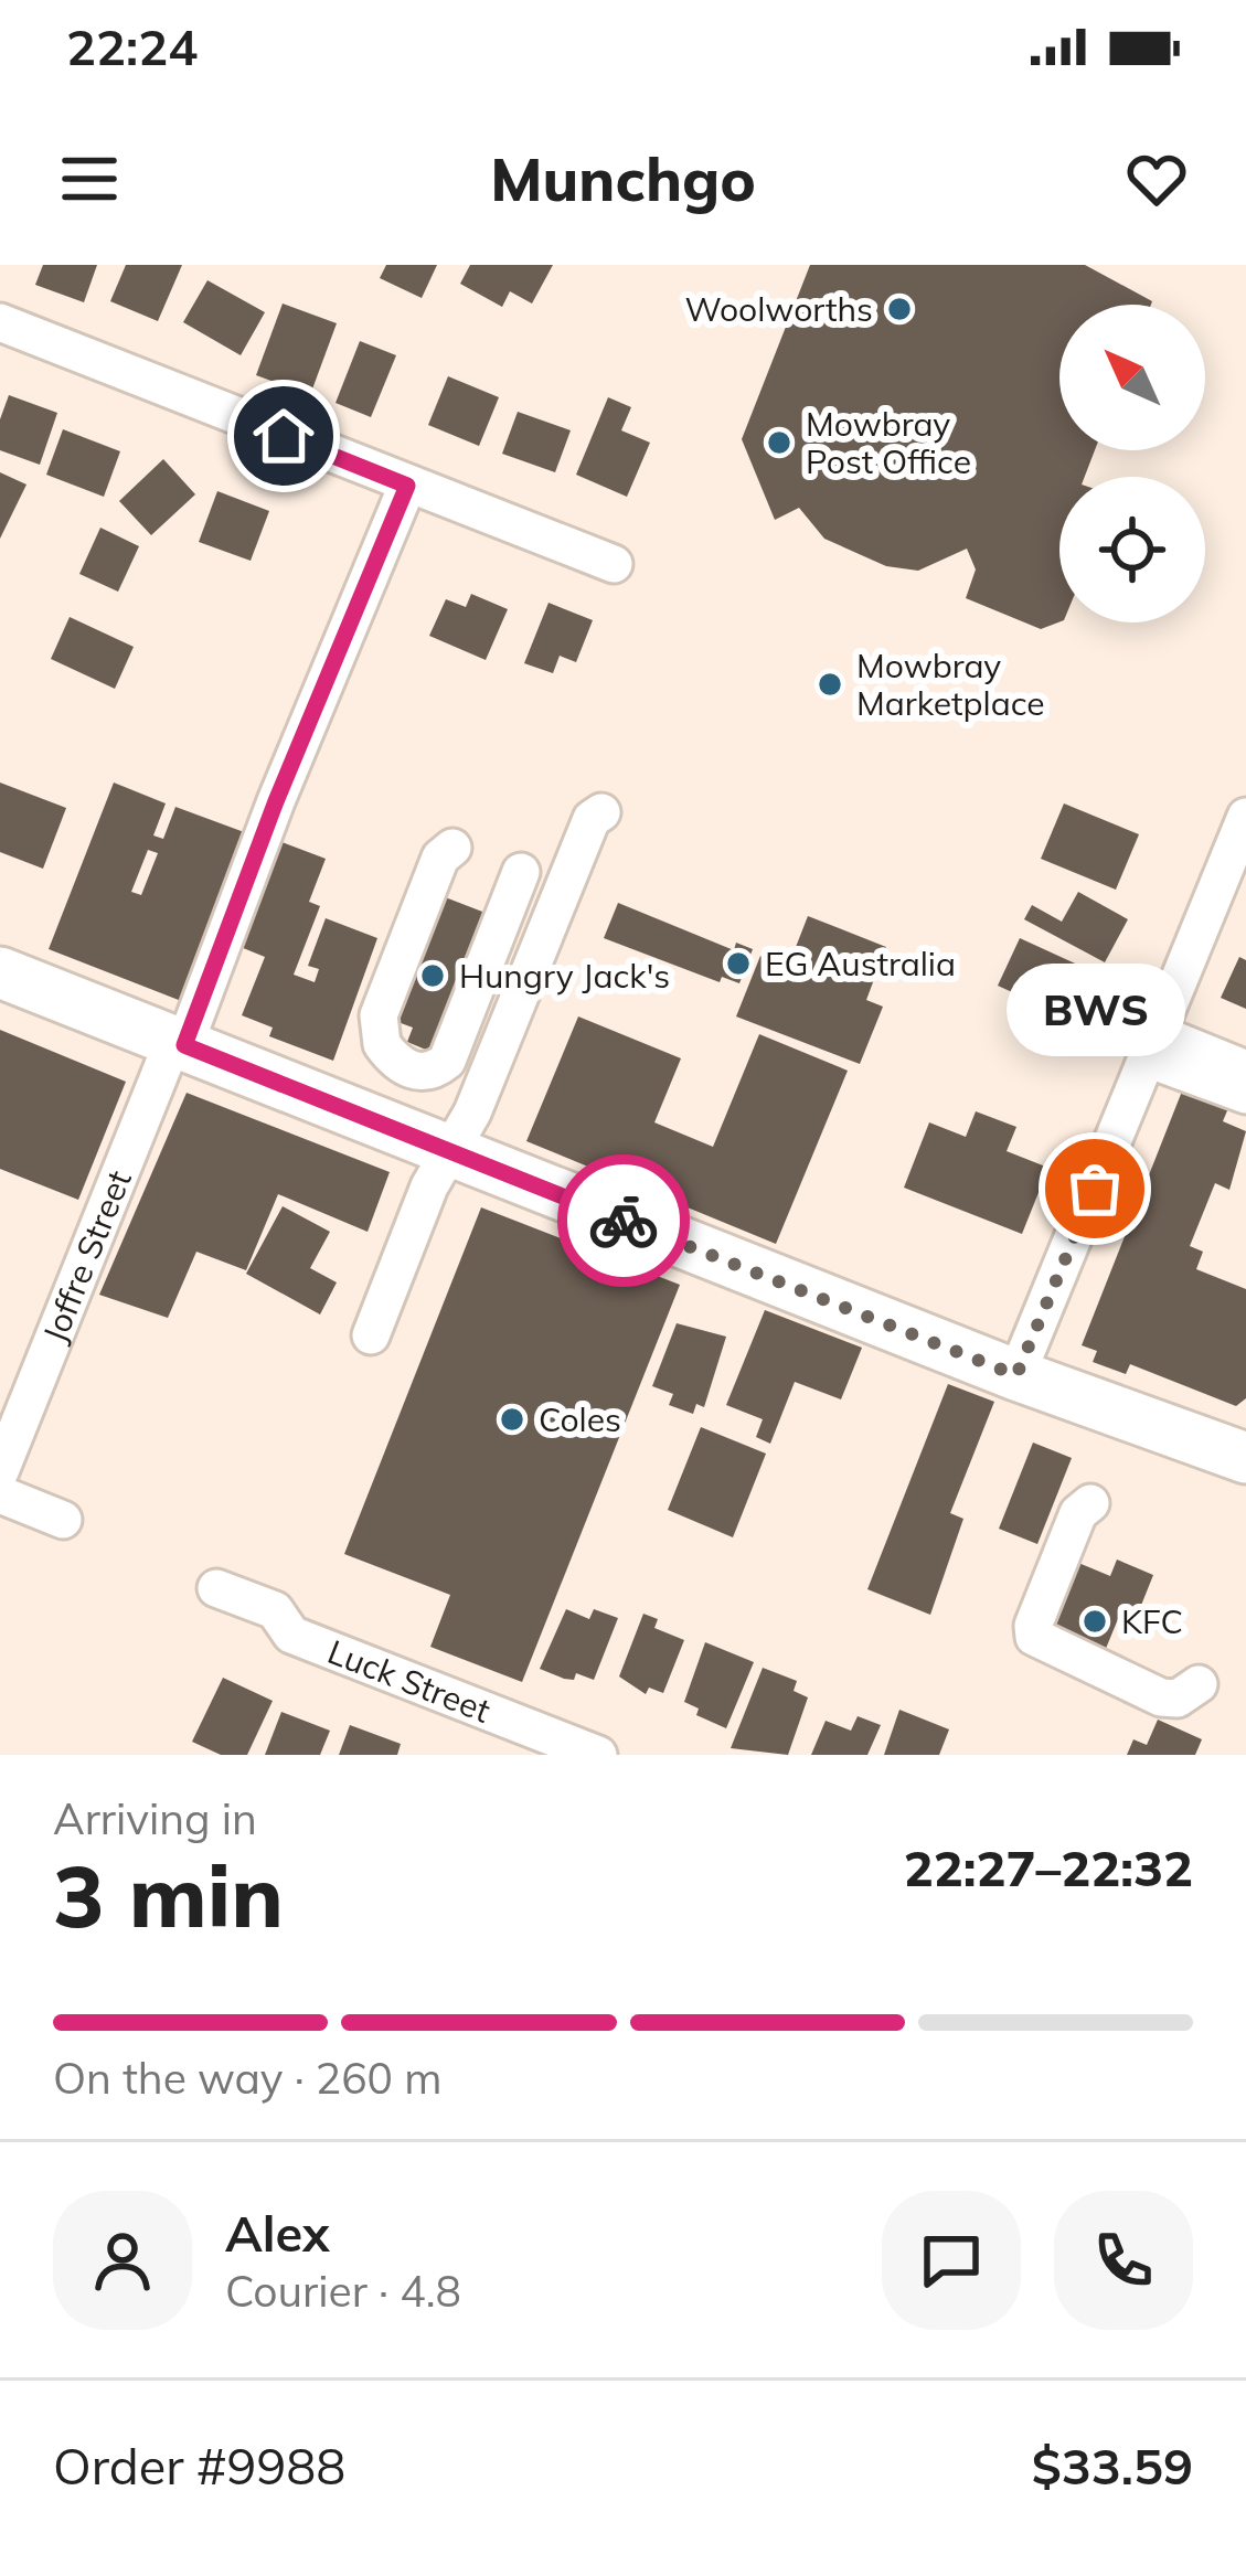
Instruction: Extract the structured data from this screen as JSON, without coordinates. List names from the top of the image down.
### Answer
{
  "streets": {
    "street": ["Joffre Street", "Luck Street"]
  },
  "places": [
    "Woolworths",
    "Mowbray Post Office",
    "Mowbray Marketplace",
    "EG Australia",
    "Hungry Jack's",
    "BWS",
    "Coles",
    "KFC"
  ],
  "north": "top left",
  "page": {
    "status": "22:24",
    "header": "Munchgo",
    "bubble": "BWS",
    "heading": ["3 min", "Arriving in", "22:27–22:32"],
    "panel": [
      "Alex",
      "Courier · 4.8",
      "Order #9988",
      "$33.59"
    ],
    "bar": "On the way · 260 m"
  }
}
